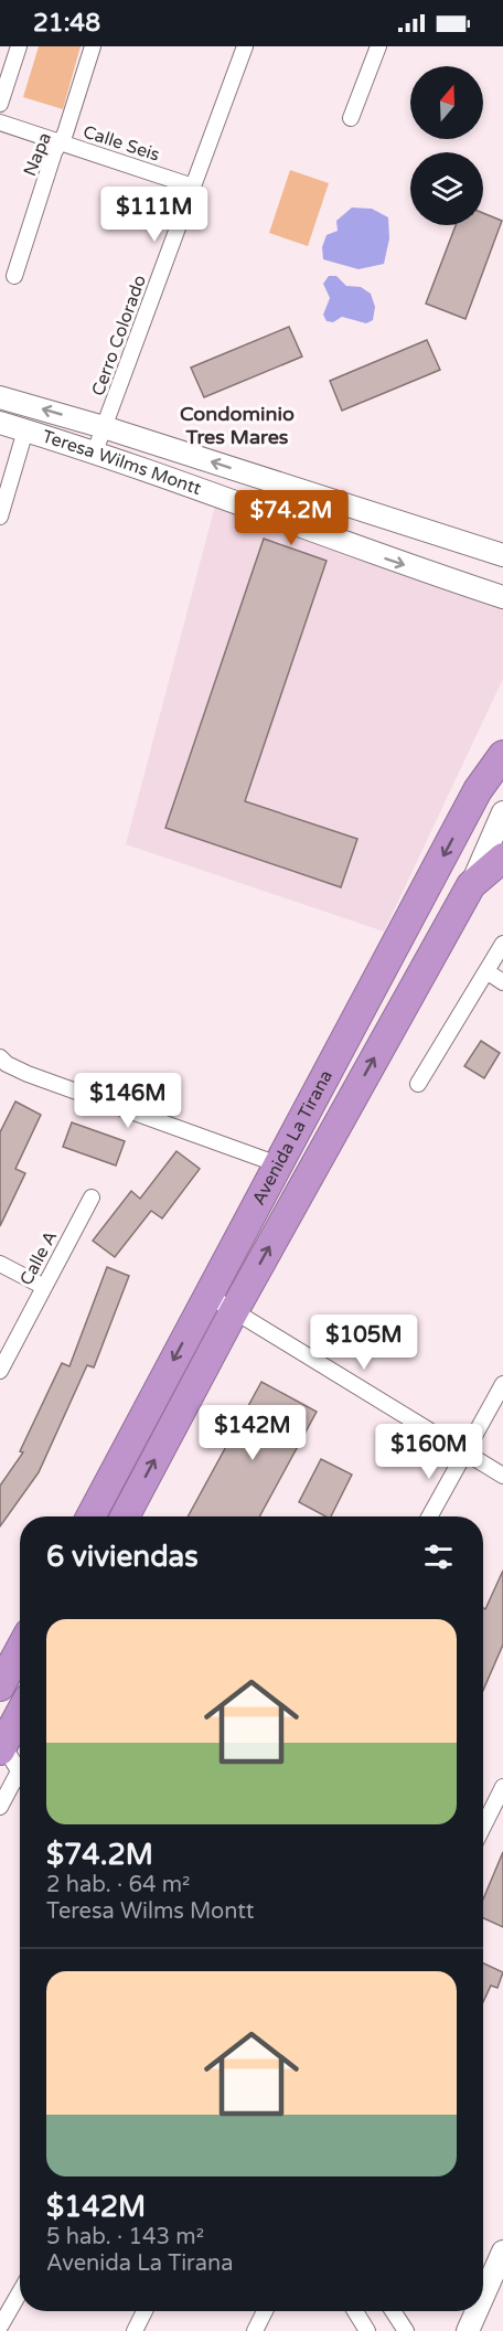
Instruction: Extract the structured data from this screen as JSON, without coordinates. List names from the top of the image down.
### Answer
{
  "streets": {
    "highway": ["Avenida La Tirana"],
    "street": [
      "Calle Seis",
      "Napa",
      "Cerro Colorado",
      "Teresa Wilms Montt",
      "Calle A"
    ]
  },
  "crossings": [
    ["Calle Seis", "Napa"],
    ["Calle Seis", "Cerro Colorado"],
    ["Cerro Colorado", "Teresa Wilms Montt"]
  ],
  "districts": ["Condominio Tres Mares"],
  "north": "top",
  "page": {
    "status": "21:48",
    "price": [
      "$111M",
      "$74.2M",
      "$146M",
      "$105M",
      "$142M",
      "$160M"
    ],
    "heading": "6 viviendas",
    "list": [
      {
        "name": "$74.2M",
        "note": "2 hab. · 64 m² · Teresa Wilms Montt"
      },
      {
        "name": "$142M",
        "note": "5 hab. · 143 m² · Avenida La Tirana"
      }
    ]
  }
}
